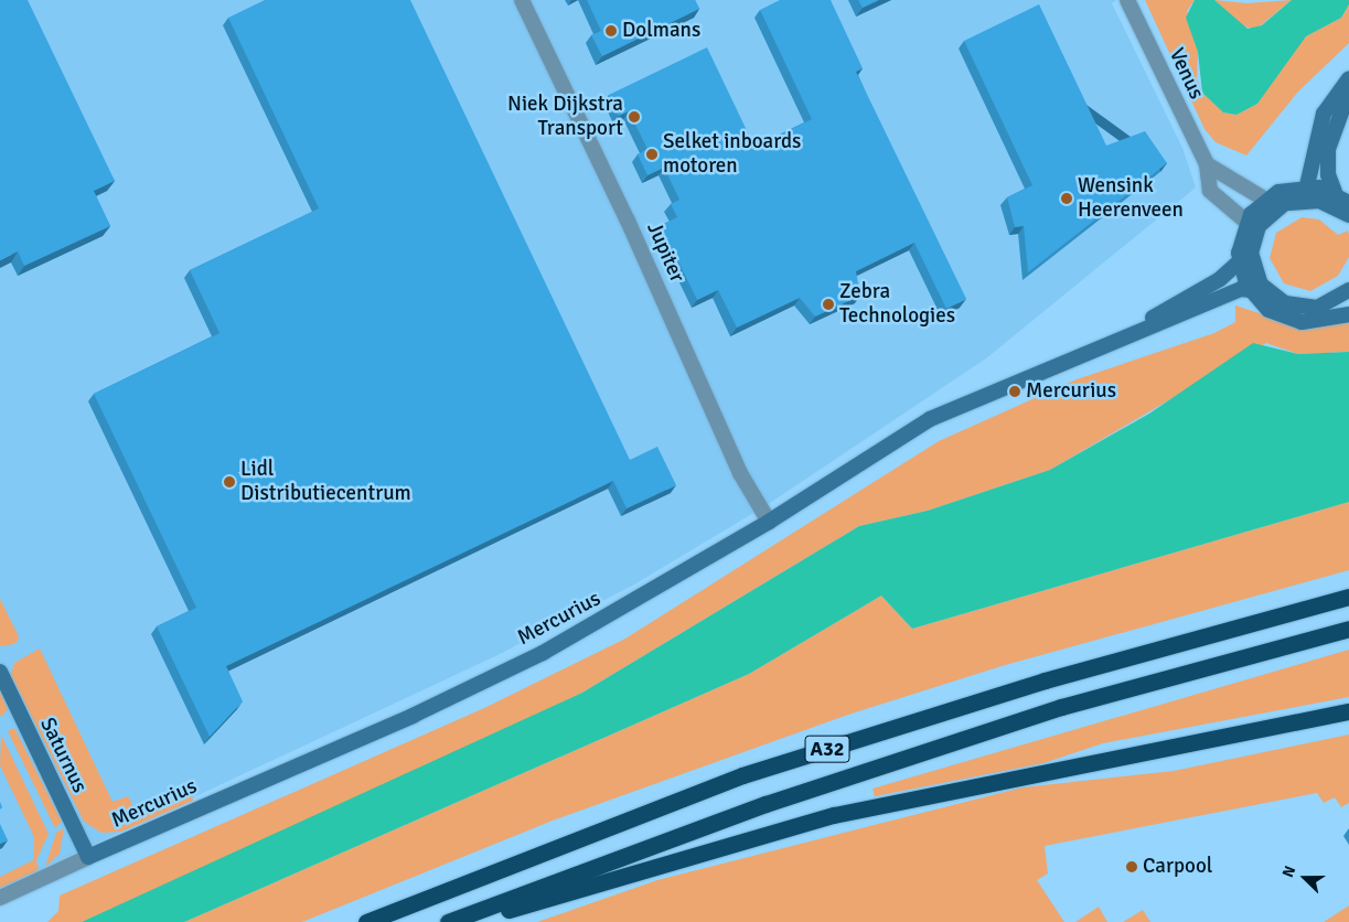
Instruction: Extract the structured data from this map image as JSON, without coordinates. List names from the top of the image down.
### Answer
{
  "streets": {
    "highway": ["A32"],
    "main road": ["Mercurius", "Saturnus"],
    "street": ["Venus", "Jupiter"]
  },
  "crossings": [
    ["Jupiter", "Mercurius"],
    ["Mercurius", "Saturnus"]
  ],
  "places": [
    "Dolmans",
    "Niek Dijkstra Transport",
    "Selket inboards motoren",
    "Wensink Heerenveen",
    "Zebra Technologies",
    "Mercurius",
    "Lidl Distributiecentrum",
    "Carpool"
  ],
  "north": "left"
}
